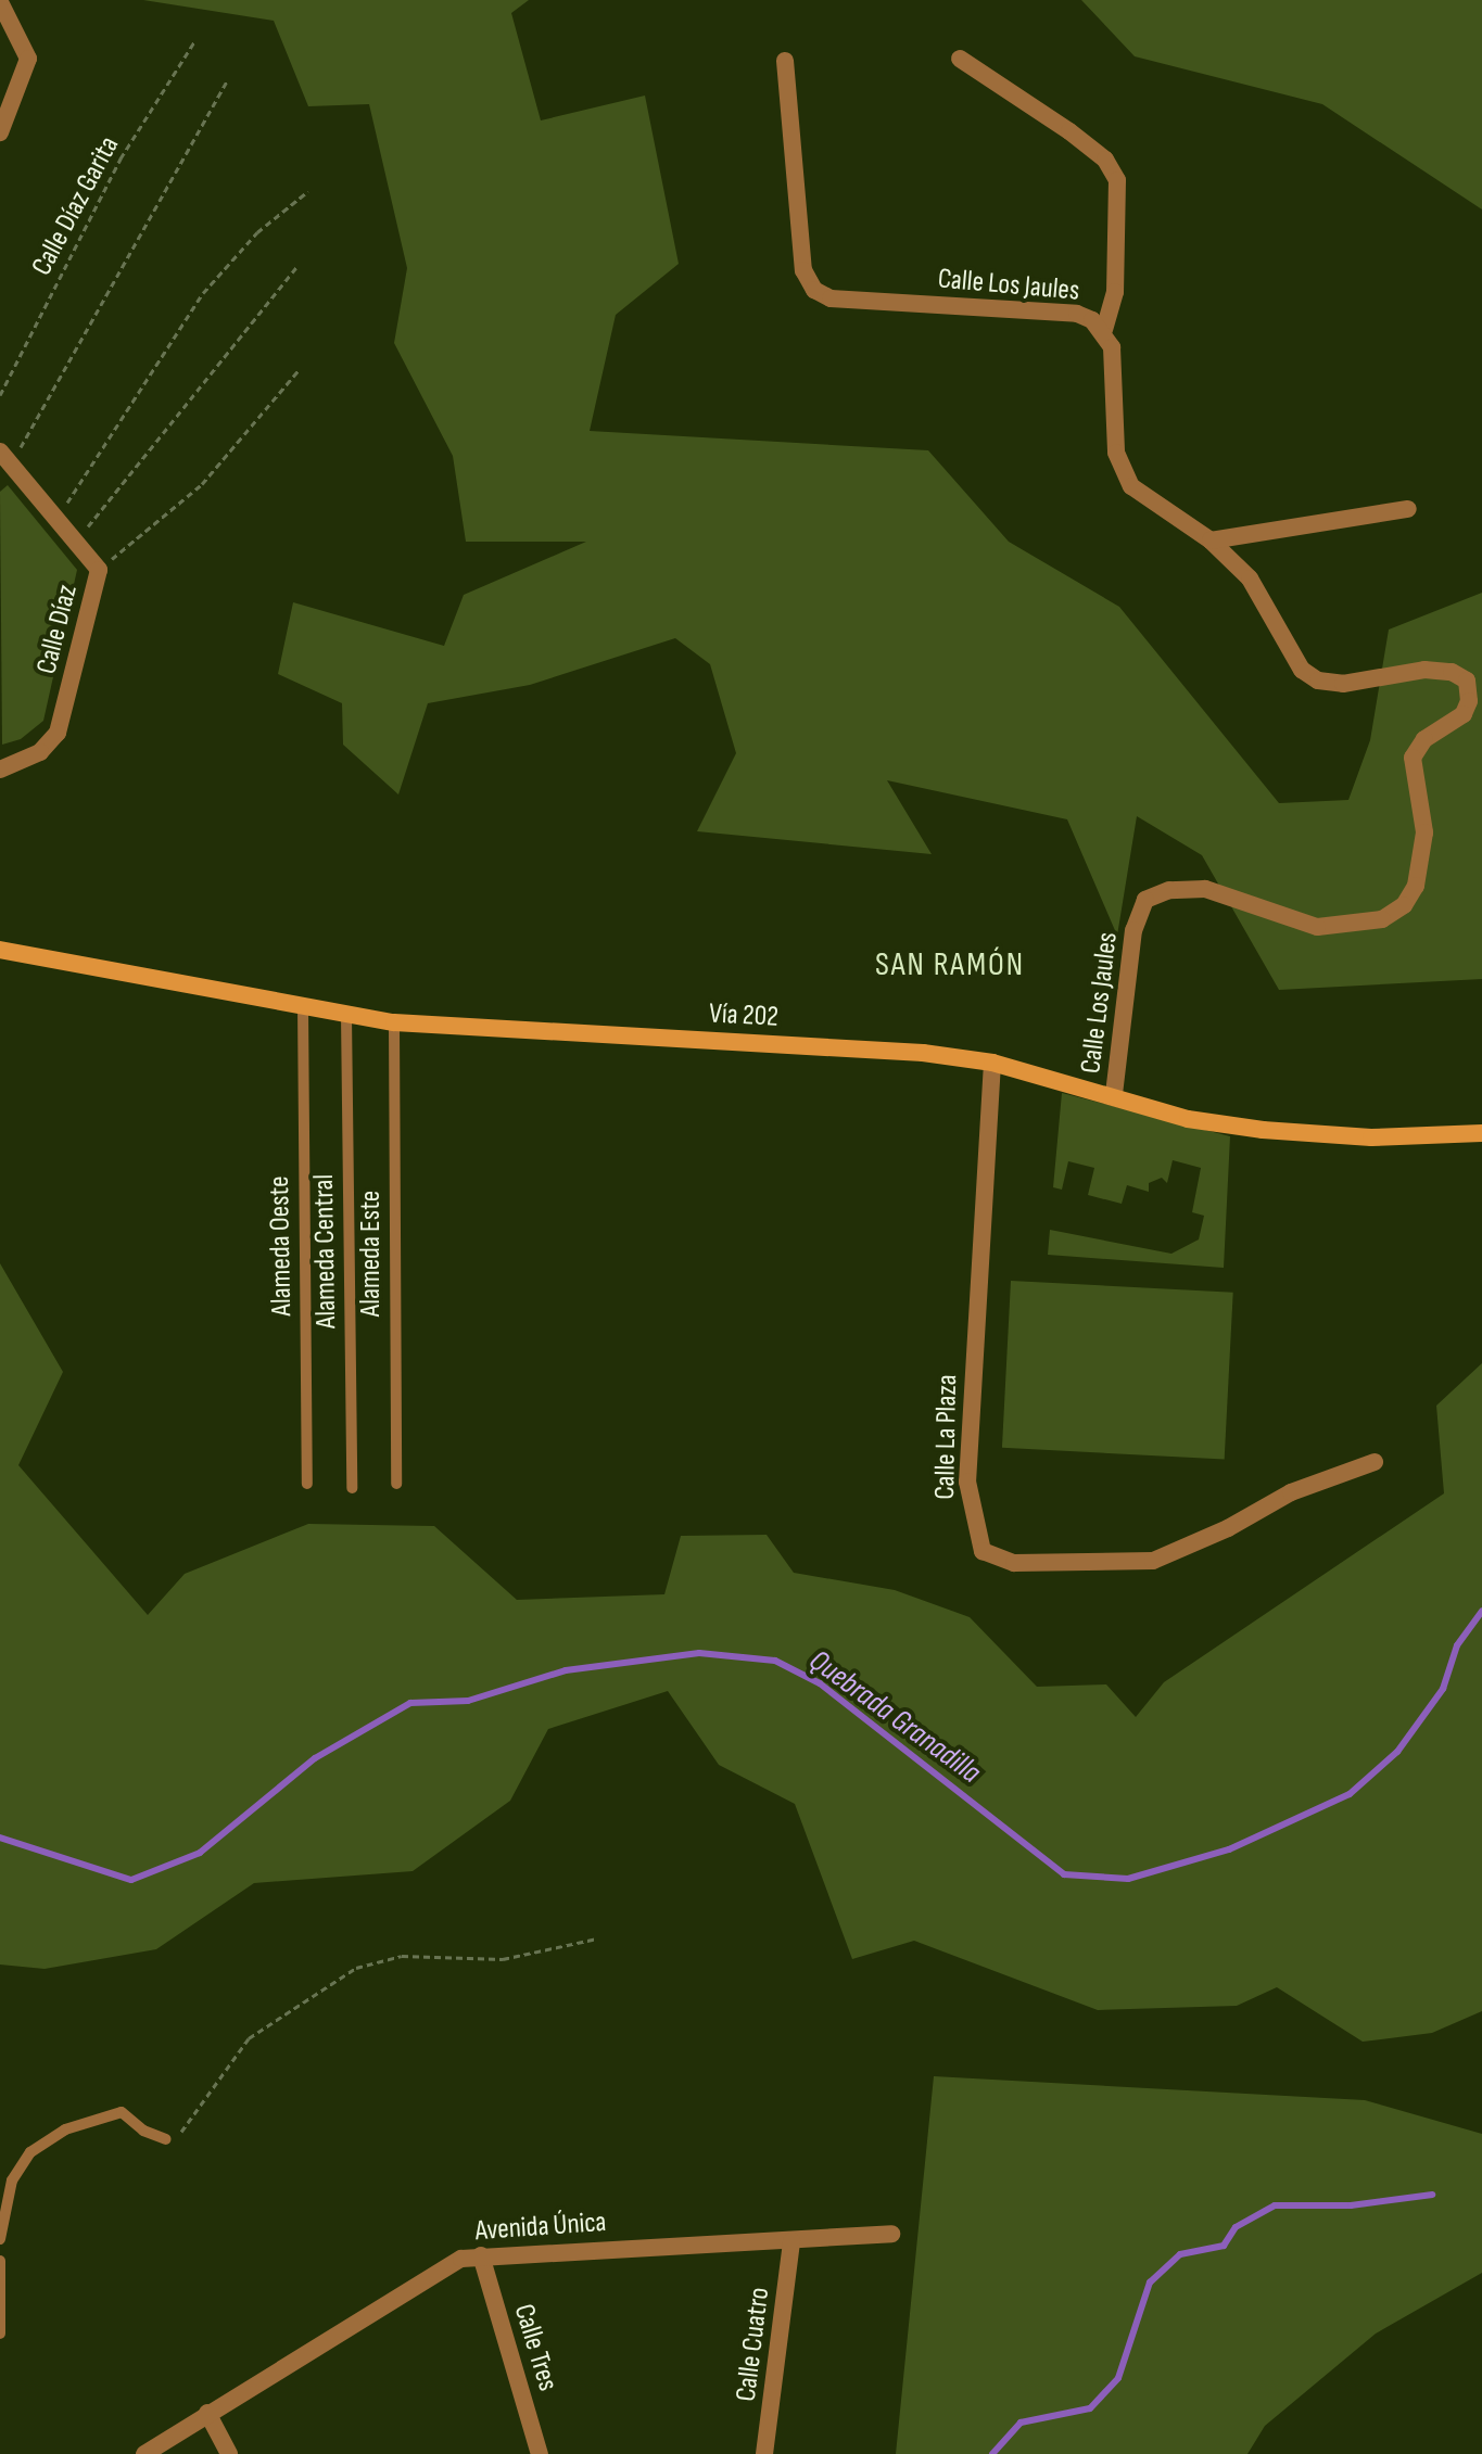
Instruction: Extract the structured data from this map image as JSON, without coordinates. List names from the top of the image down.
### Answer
{
  "streets": {
    "main road": ["Vía 202"],
    "street": [
      "Calle Los Jaules",
      "Calle Díaz",
      "Calle La Plaza",
      "Avenida Única",
      "Calle Cuatro",
      "Calle Tres"
    ],
    "lane": ["Alameda Oeste", "Alameda Central", "Alameda Este"],
    "path": ["Calle Díaz Garita"]
  },
  "crossings": [
    ["Calle Los Jaules", "Vía 202"],
    ["Vía 202", "Alameda Oeste"],
    ["Vía 202", "Alameda Central"],
    ["Vía 202", "Alameda Este"],
    ["Vía 202", "Calle La Plaza"],
    ["Avenida Única", "Calle Cuatro"],
    ["Avenida Única", "Calle Tres"]
  ],
  "districts": ["SAN RAMÓN"],
  "water": ["Quebrada Granadilla"]
}
